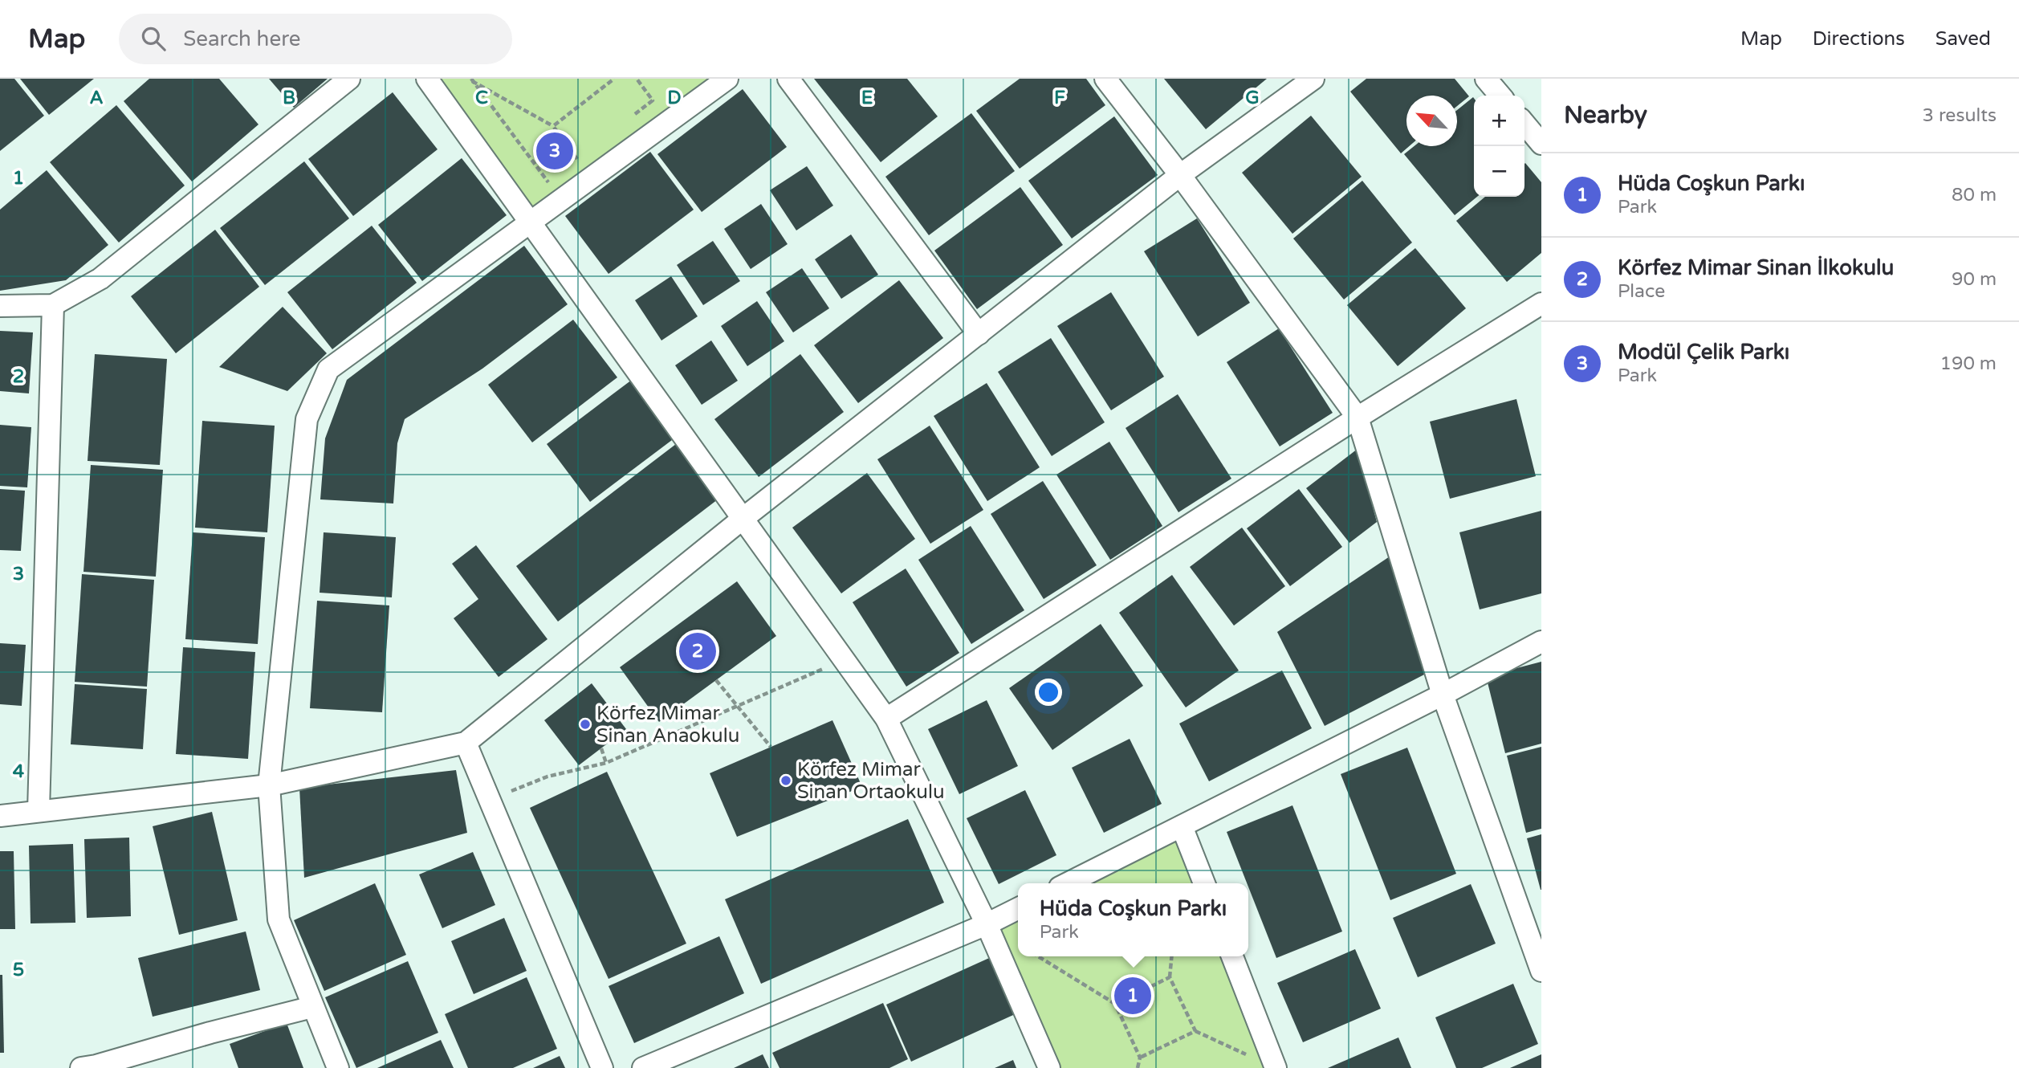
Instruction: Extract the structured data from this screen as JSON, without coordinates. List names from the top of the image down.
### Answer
{
  "places": ["Körfez Mimar Sinan Anaokulu", "Körfez Mimar Sinan Ortaokulu"],
  "north": "top left",
  "page": {
    "header": "Map",
    "search": "Search here",
    "nav": ["Map", "Directions", "Saved"],
    "heading": ["Nearby", "3 results"],
    "map_buttons": ["+", "−"],
    "pins": ["3", "2", "1"],
    "list": [
      {
        "mark": "1",
        "name": "Hüda Coşkun Parkı",
        "note": "Park",
        "value": "80 m"
      },
      {
        "mark": "2",
        "name": "Körfez Mimar Sinan İlkokulu",
        "note": "Place",
        "value": "90 m"
      },
      {
        "mark": "3",
        "name": "Modül Çelik Parkı",
        "note": "Park",
        "value": "190 m"
      }
    ],
    "popup": ["Hüda Coşkun Parkı", "Park"]
  },
  "grid": {
    "columns": [
      "A",
      "B",
      "C",
      "D",
      "E",
      "F",
      "G"
    ],
    "rows": [
      "1",
      "2",
      "3",
      "4",
      "5"
    ]
  }
}
